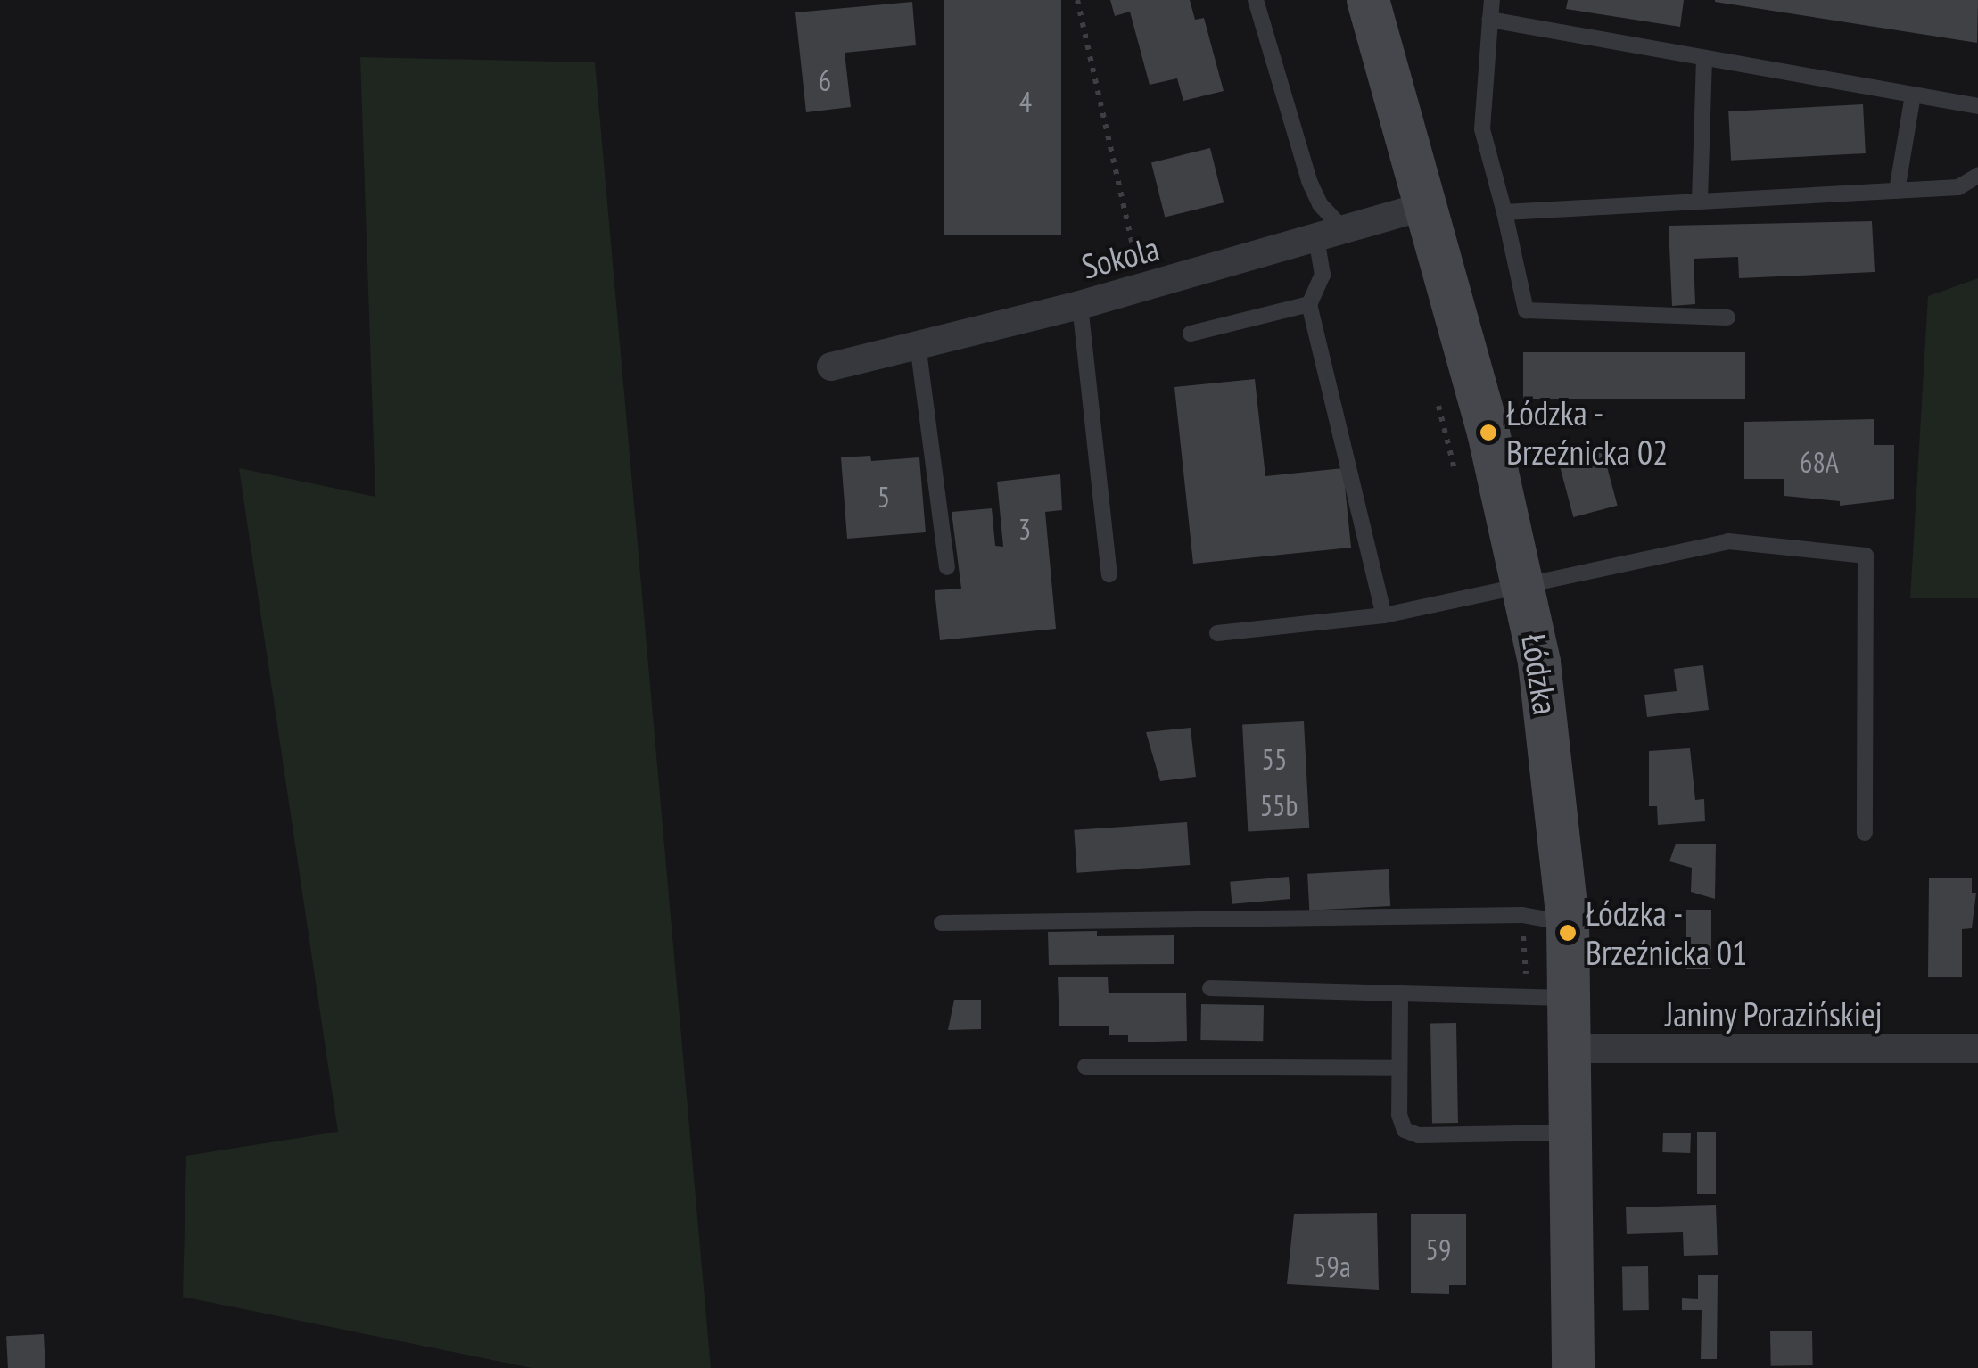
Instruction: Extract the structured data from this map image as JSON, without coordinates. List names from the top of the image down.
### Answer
{
  "streets": {
    "main road": ["Łódzka"],
    "street": ["Sokola", "Janiny Porazińskiej"]
  },
  "crossings": [
    ["Sokola", "Łódzka"],
    ["Łódzka", "Janiny Porazińskiej"]
  ],
  "places": ["Łódzka - Brzeźnicka 02", "Łódzka - Brzeźnicka 01"],
  "house_numbers": [
    "6",
    "4",
    "68A",
    "5",
    "3",
    "55",
    "55b",
    "59",
    "59a"
  ]
}
